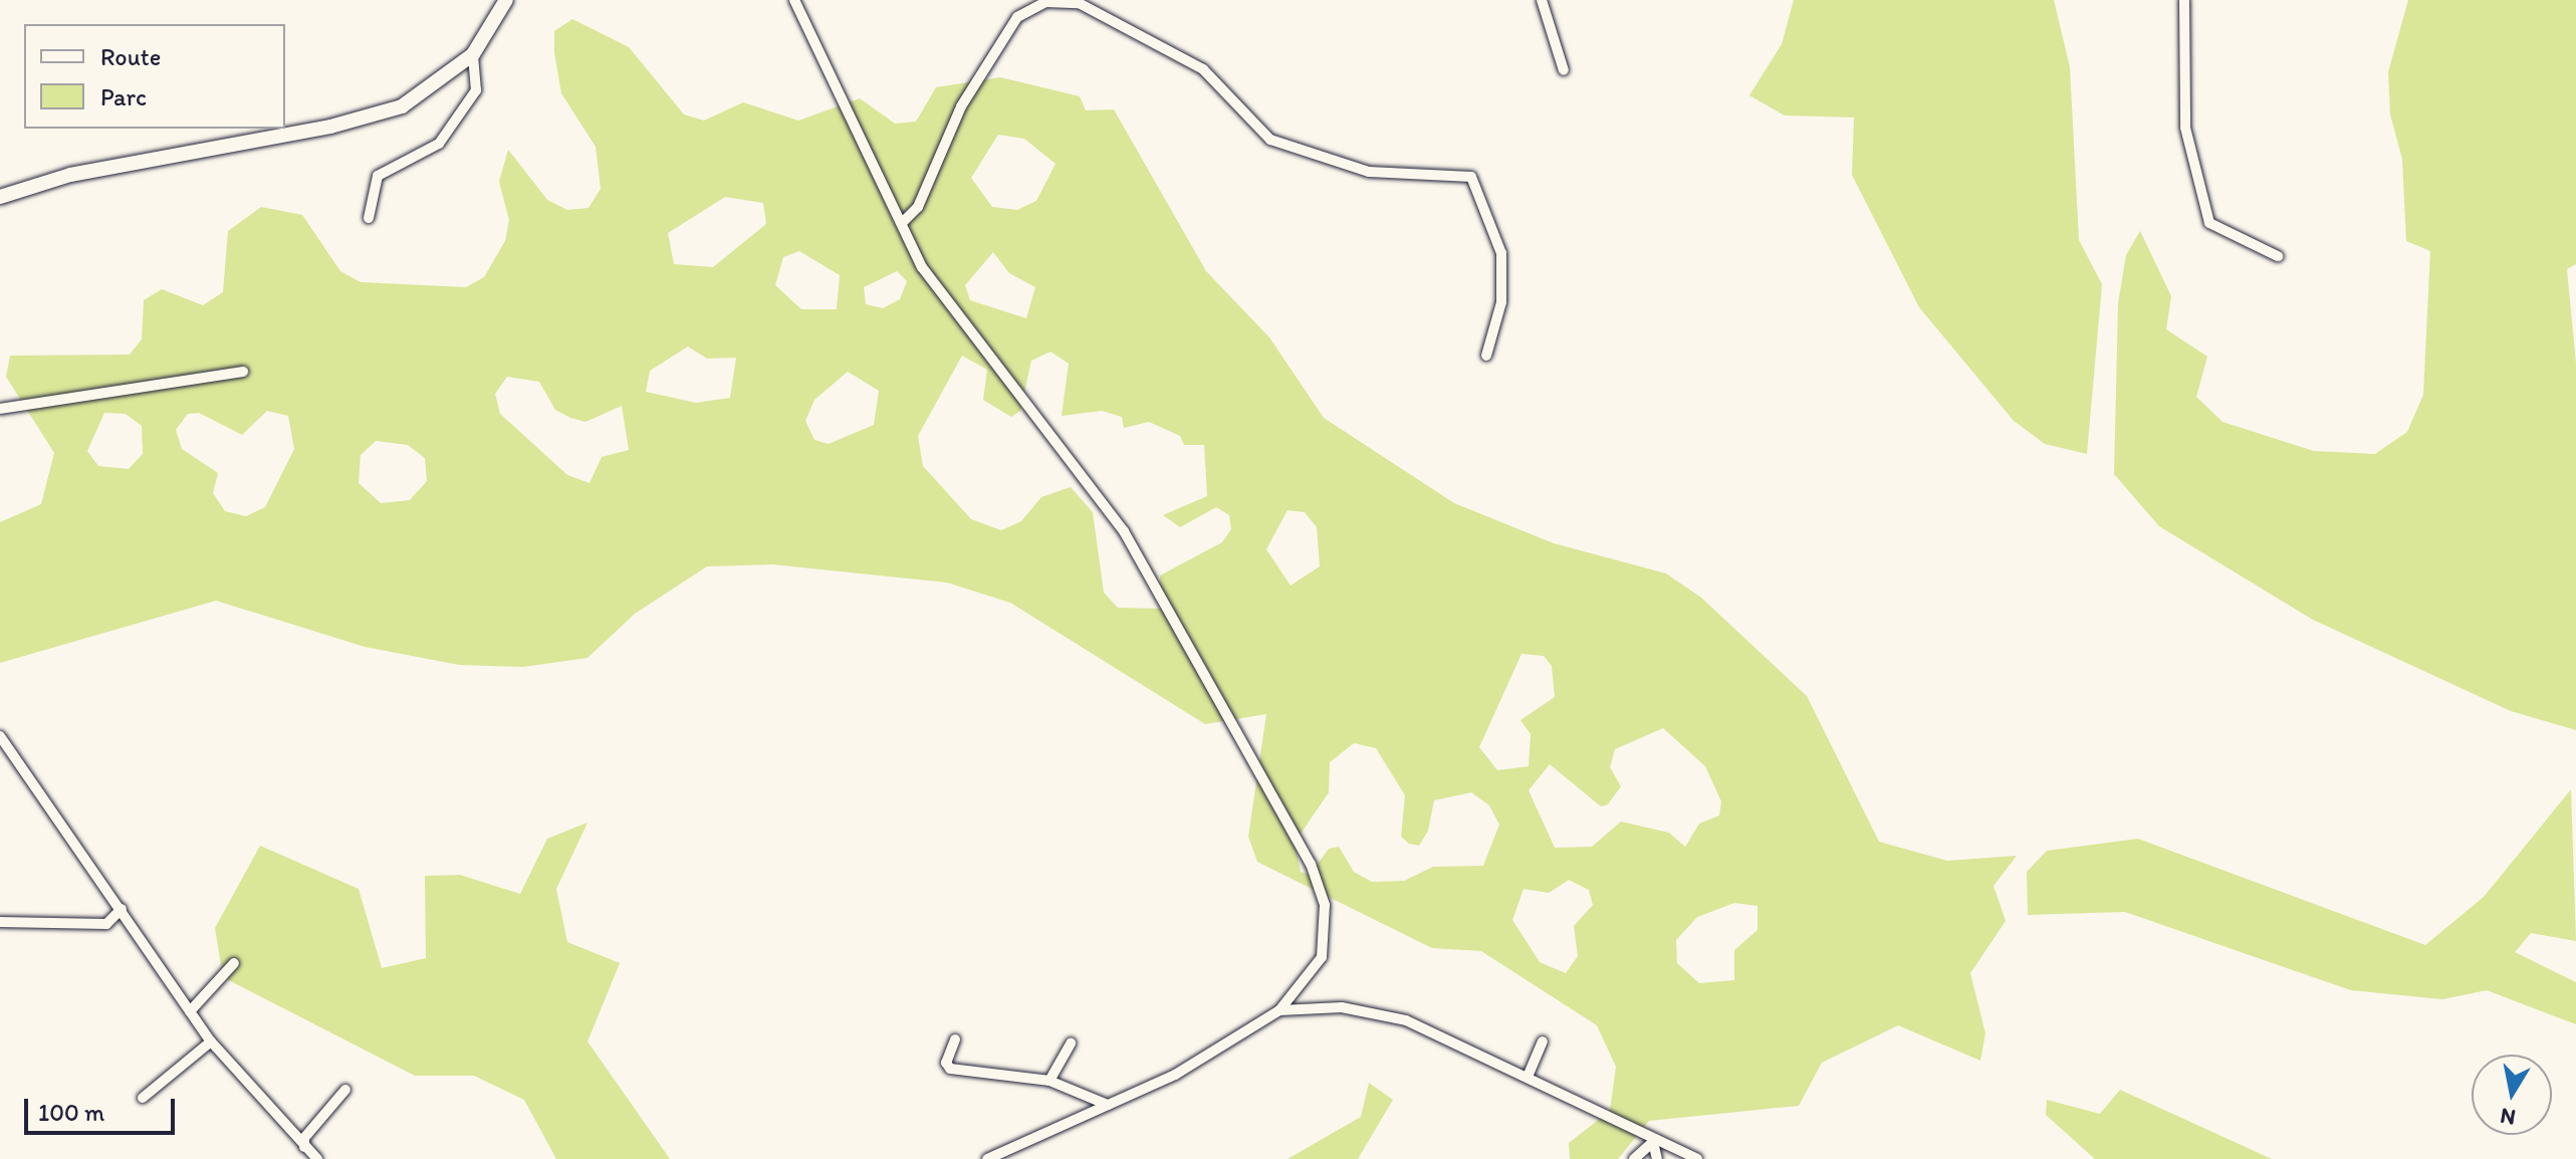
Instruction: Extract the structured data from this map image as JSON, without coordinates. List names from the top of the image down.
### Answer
{
  "legend": ["Route", "Parc"],
  "scale_bar": "100 m",
  "north": "bottom"
}
